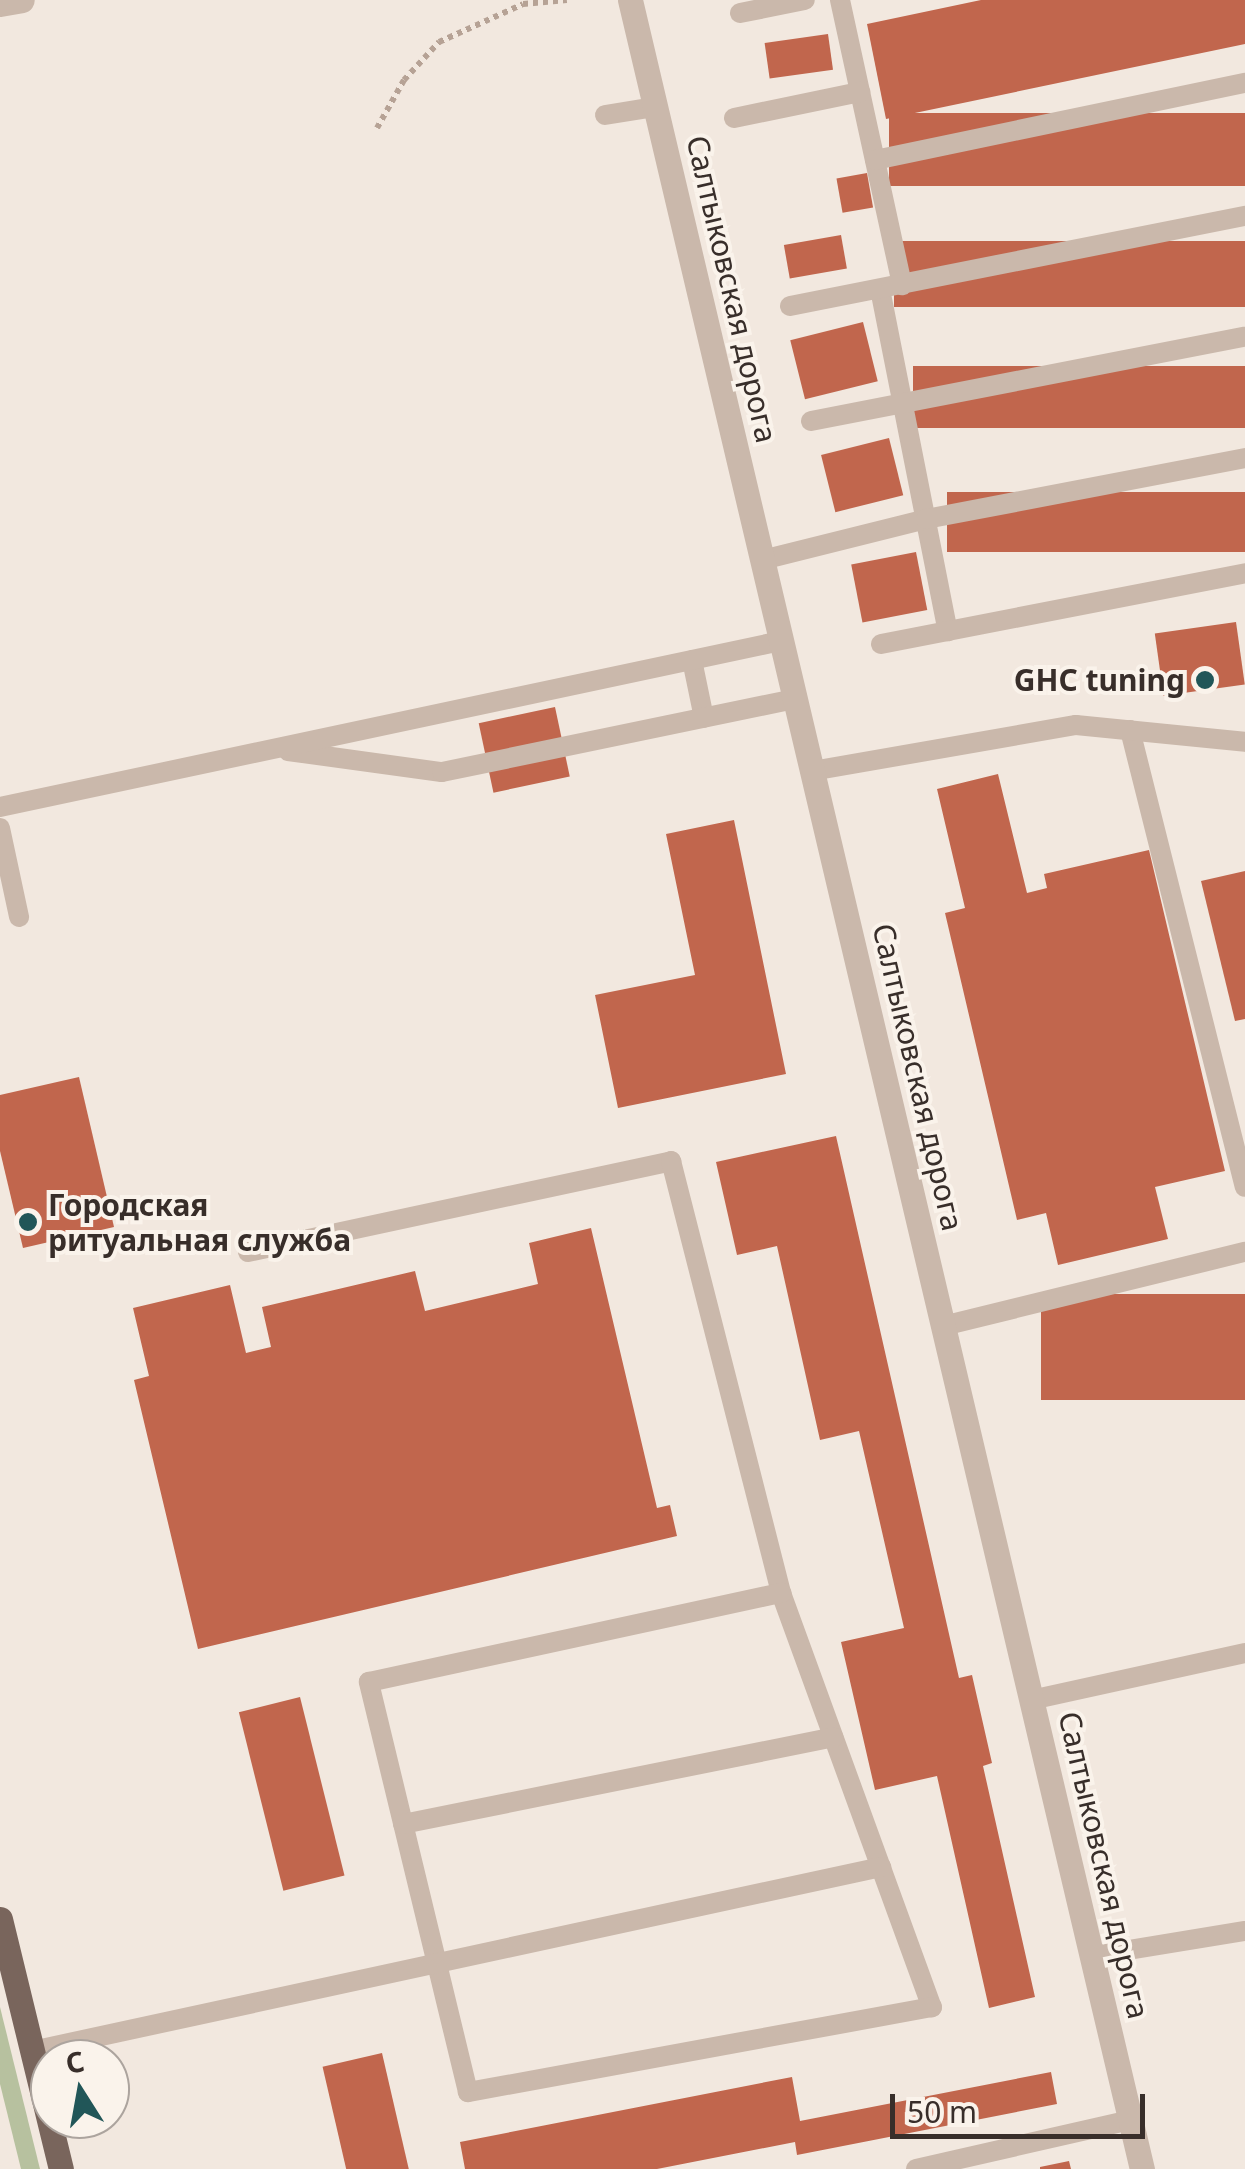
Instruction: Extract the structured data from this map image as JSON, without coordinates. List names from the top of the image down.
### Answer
{
  "streets": {
    "street": ["Салтыковская дорога"]
  },
  "places": ["GHC tuning", "Городская ритуальная служба"],
  "scale_bar": "50 m",
  "north": "top"
}
